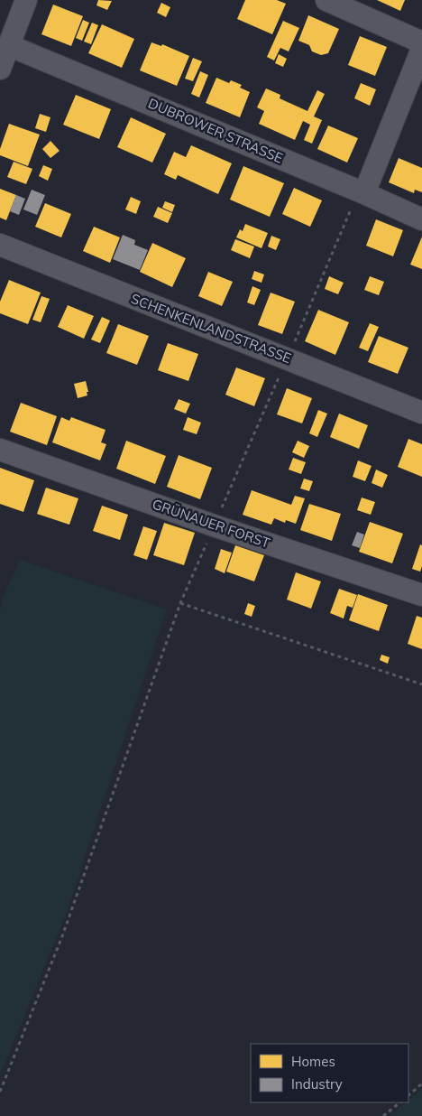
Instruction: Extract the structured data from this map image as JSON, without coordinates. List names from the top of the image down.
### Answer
{
  "streets": {
    "street": ["DUBROWER STRASSE", "SCHENKENLANDSTRASSE", "GRÜNAUER FORST"]
  },
  "legend": ["Homes", "Industry"]
}
